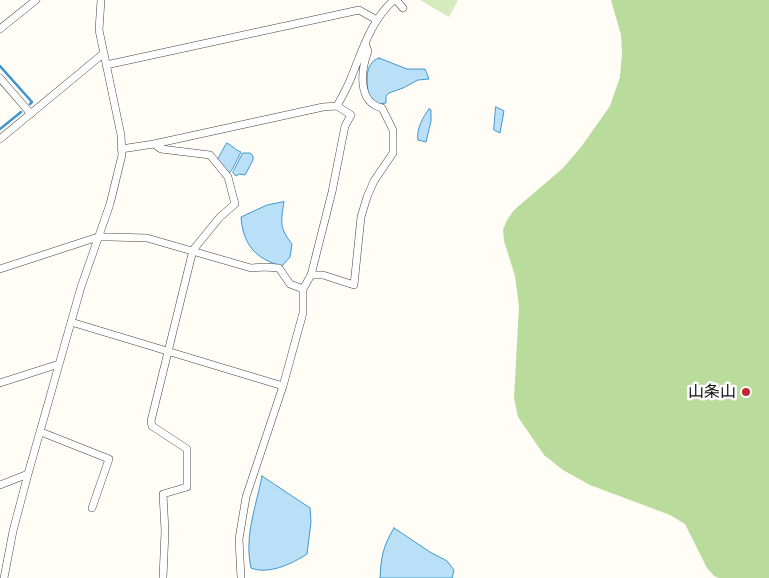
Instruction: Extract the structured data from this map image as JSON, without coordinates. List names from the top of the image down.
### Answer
{
  "places": ["山条山"]
}
